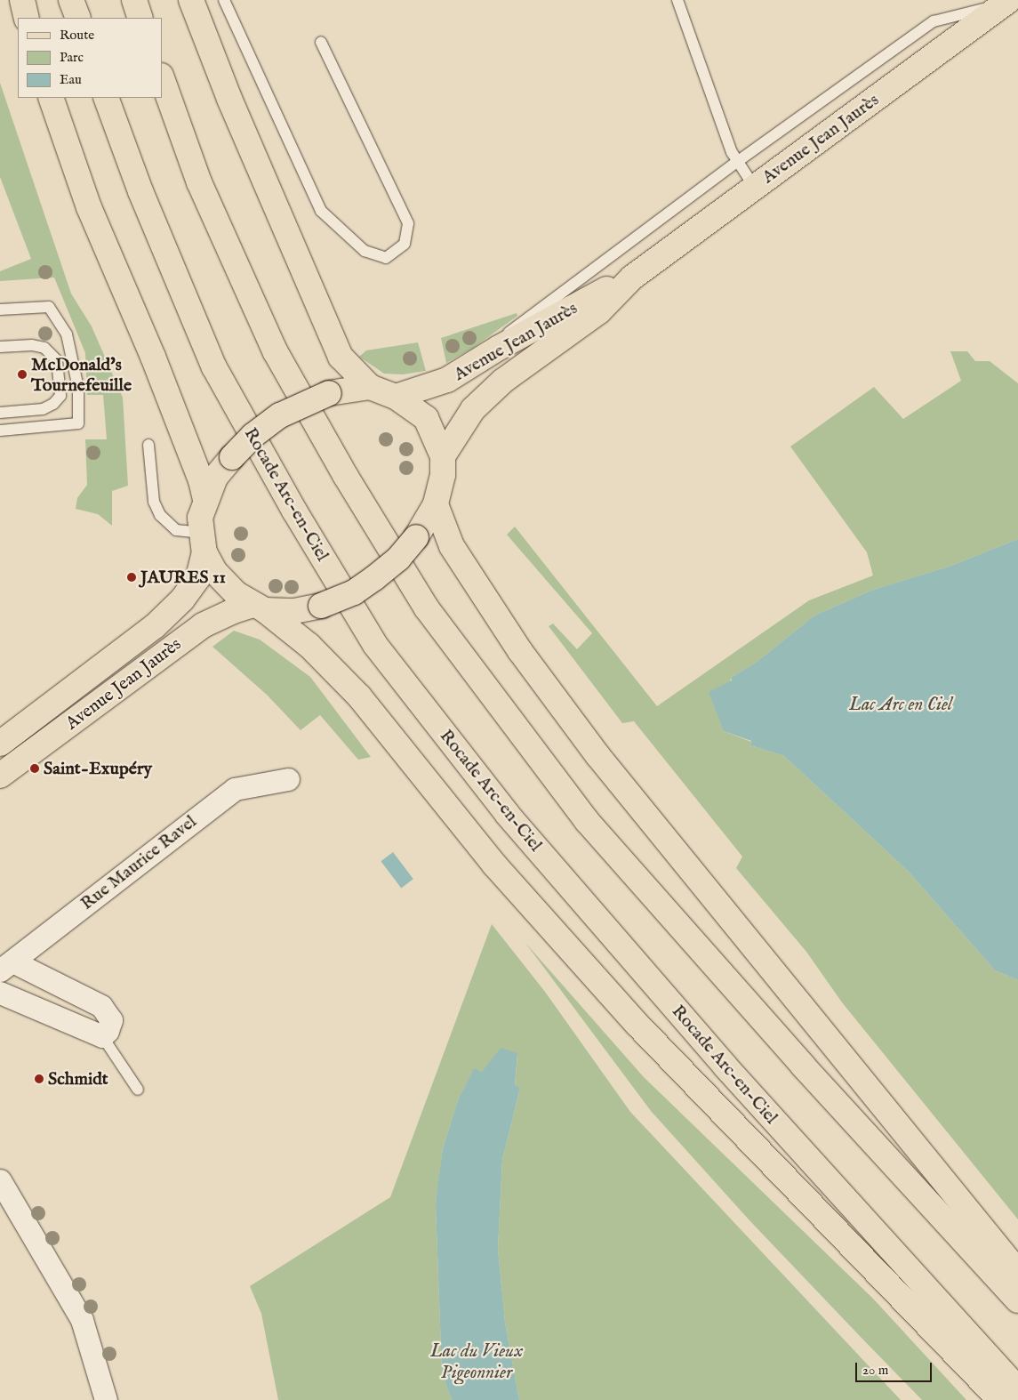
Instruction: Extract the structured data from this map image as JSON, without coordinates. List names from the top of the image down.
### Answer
{
  "streets": {
    "main road": ["Avenue Jean Jaurès", "Rocade Arc-en-Ciel"],
    "street": ["Rue Maurice Ravel"]
  },
  "water": ["Lac Arc en Ciel", "Lac du Vieux Pigeonnier"],
  "places": [
    "McDonald's Tournefeuille",
    "JAURES 11",
    "Saint-Exupéry",
    "Schmidt"
  ],
  "legend": ["Route", "Parc", "Eau"],
  "scale_bar": "20 m"
}
